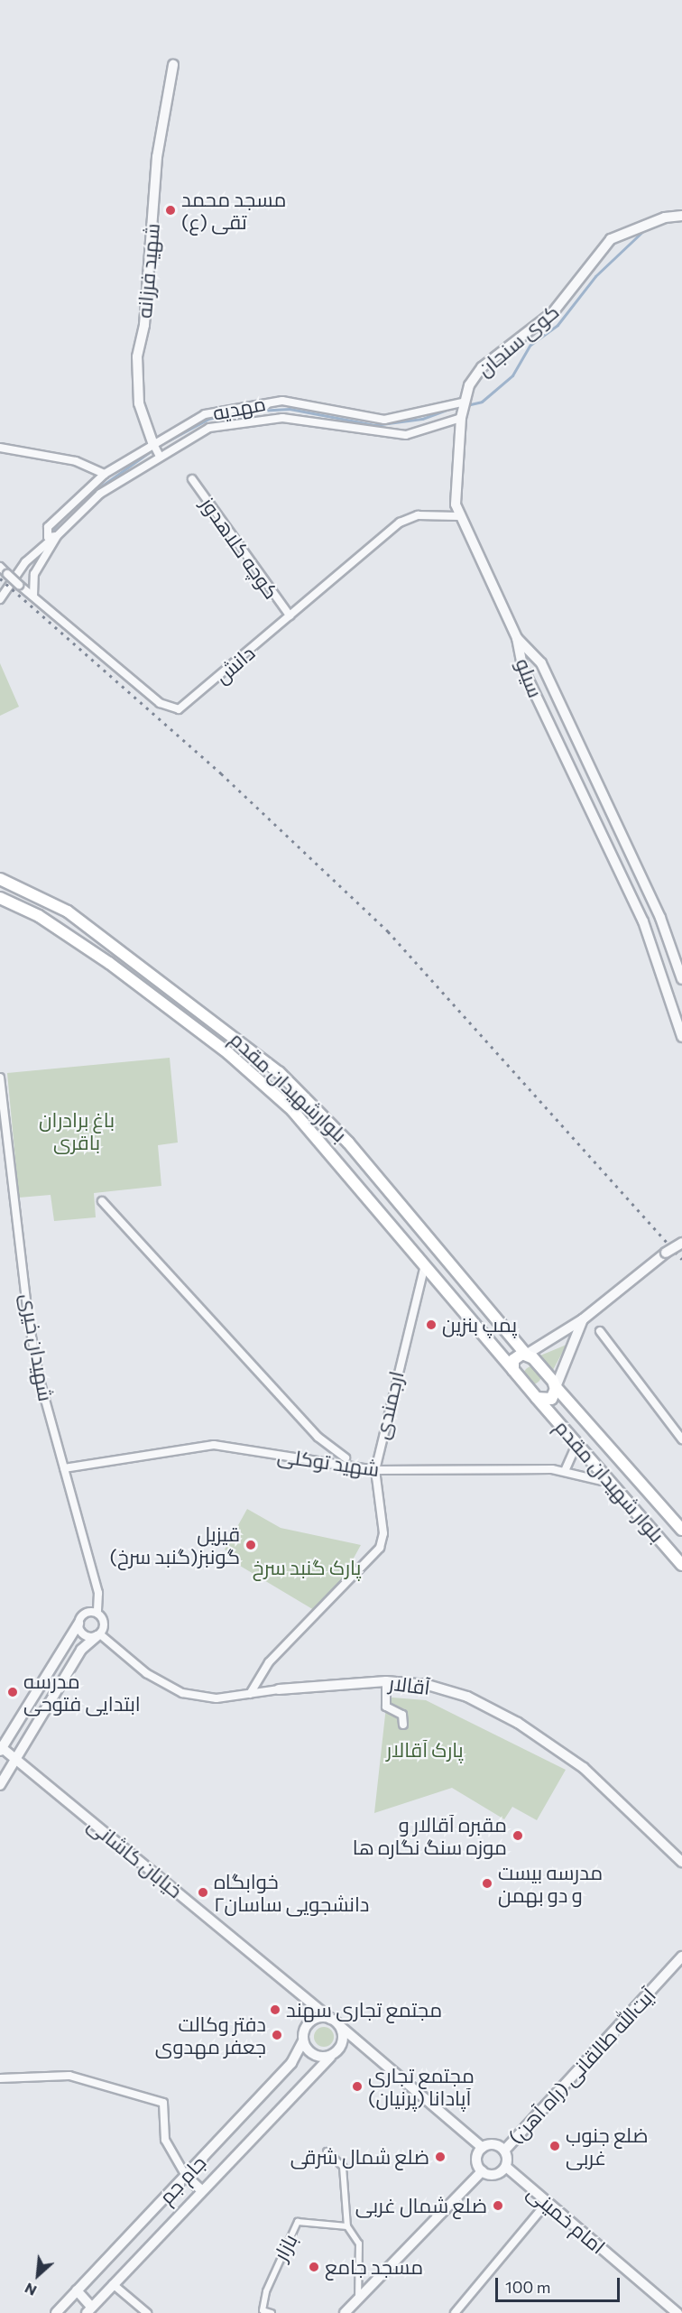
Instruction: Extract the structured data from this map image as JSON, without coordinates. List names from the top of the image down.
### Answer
{
  "streets": {
    "main road": ["بلوارشهیدان مقدم", "بلوار شهیدان مقدم"],
    "street": [
      "شهید فرزانه",
      "کوی سنجان",
      "مهدیه",
      "کوچه کلاهدوز",
      "دانش",
      "سیلو",
      "شهیدان خیری",
      "ارجمندی",
      "شهید توکلی",
      "آقالار",
      "خیابان کاشانی",
      "(راه آهن) آیت‌الله طالقانی",
      "جام جم",
      "امام خمینی",
      "بازار"
    ]
  },
  "crossings": [
    ["شهید فرزانه", "مهدیه"],
    ["کوی سنجان", "مهدیه"],
    ["کوی سنجان", "دانش"],
    ["کوی سنجان", "سیلو"],
    ["کوچه کلاهدوز", "دانش"],
    ["بلوارشهیدان مقدم", "ارجمندی"],
    ["بلوارشهیدان مقدم", "بلوار شهیدان مقدم"],
    ["شهیدان خیری", "شهید توکلی"],
    ["شهیدان خیری", "آقالار"],
    ["ارجمندی", "شهید توکلی"],
    ["ارجمندی", "آقالار"],
    ["شهید توکلی", "بلوار شهیدان مقدم"],
    ["خیابان کاشانی", "جام جم"],
    ["(راه آهن) آیت‌الله طالقانی", "امام خمینی"]
  ],
  "parks": ["باغ برادران باقری", "پارک گنبد سرخ", "پارک آقالار"],
  "places": [
    "مسجد محمد تقی (ع)",
    "پمپ بنزین",
    "قیزیل گونبز(گنبد سرخ)",
    "مدرسه ابتدایی فتوحی",
    "مقبره آقالار و موزه سنگ نگاره ها",
    "مدرسه بیست و دو بهمن",
    "خوابگاه دانشجویی ساسان۲",
    "مجتمع تجاری سهند",
    "دفتر وکالت جعفر مهدوی",
    "مجتمع تجاری آپادانا (پرنیان)",
    "ضلع جنوب غربی",
    "ضلع شمال شرقی",
    "ضلع شمال غربی",
    "مسجد جامع"
  ],
  "scale_bar": "100 m",
  "north": "bottom left"
}
